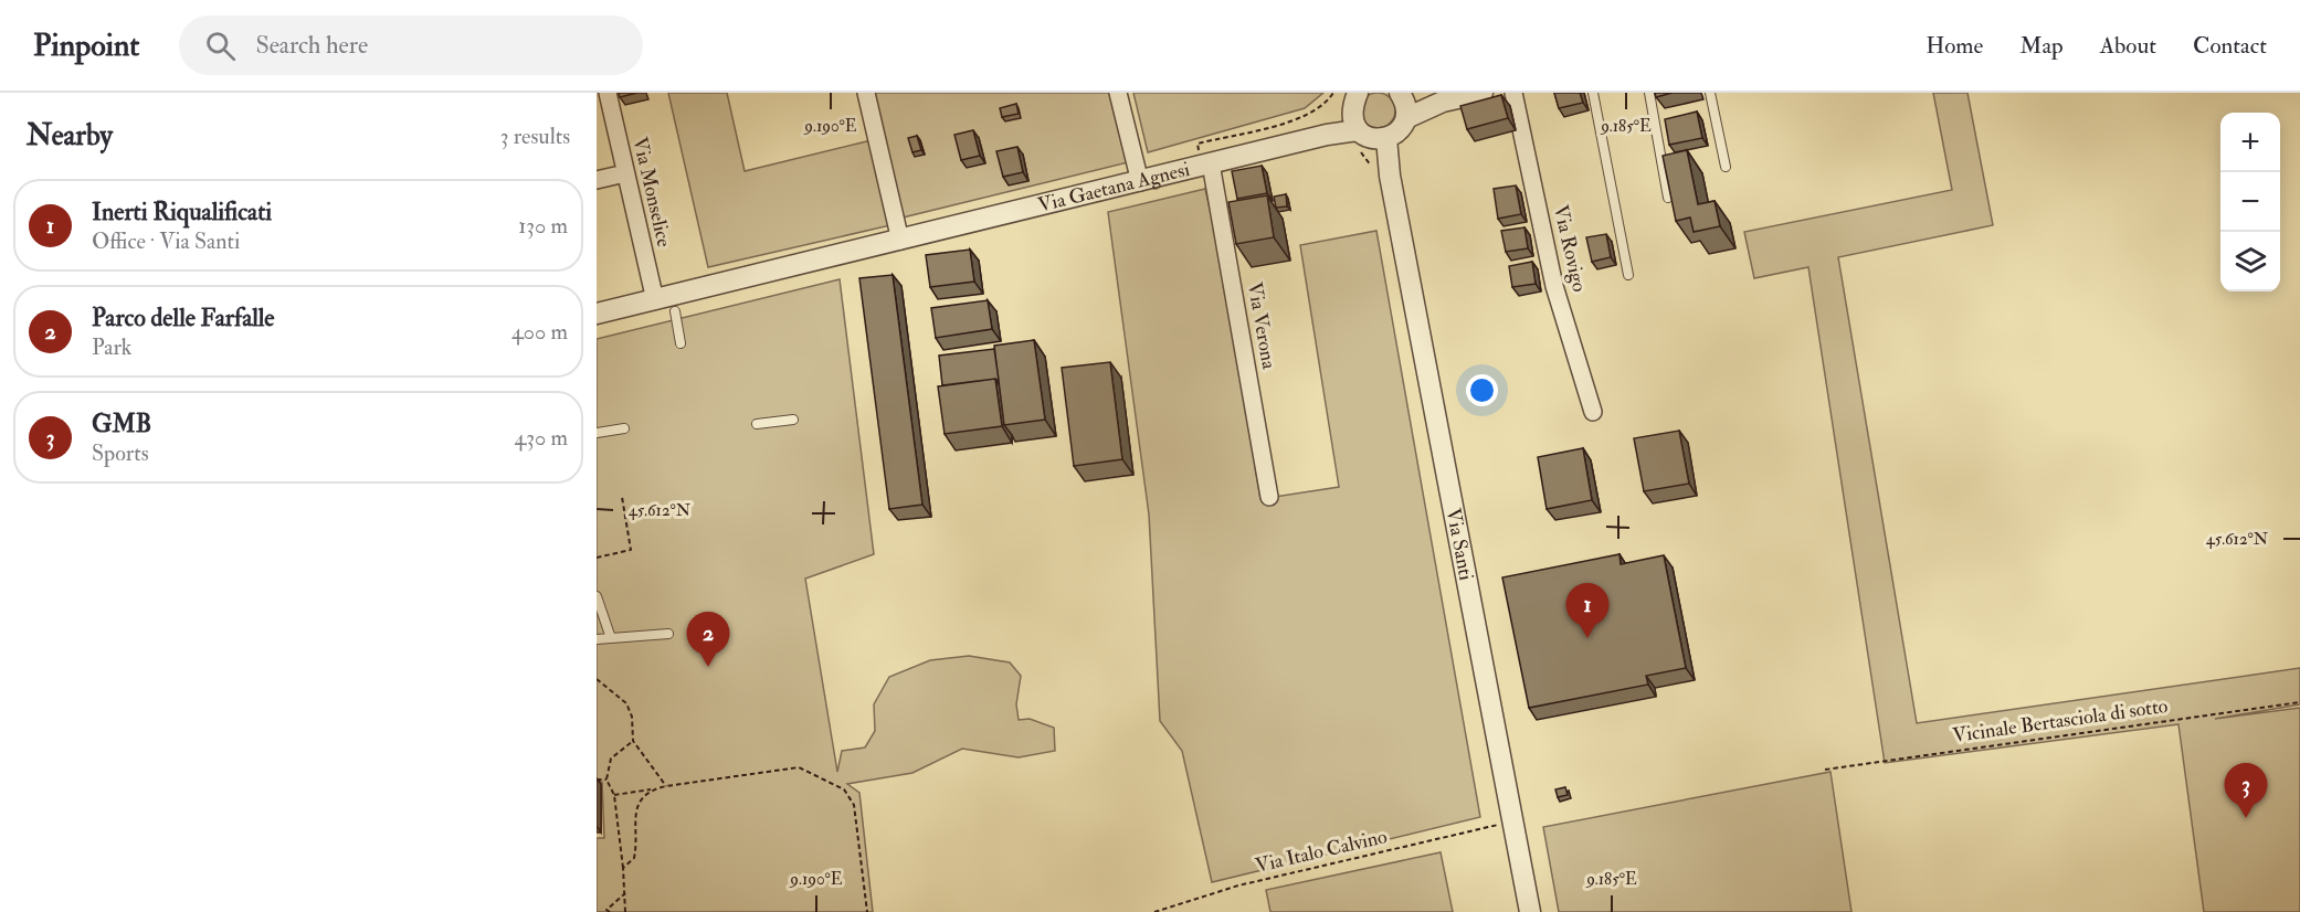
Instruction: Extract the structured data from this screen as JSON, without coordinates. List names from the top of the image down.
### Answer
{
  "streets": {
    "street": [
      "Via Gaetana Agnesi",
      "Via Monselice",
      "Via Rovigo",
      "Via Verona",
      "Via Santi"
    ],
    "path": ["Vicinale Bertasciola di sotto", "Via Italo Calvino"]
  },
  "crossings": [
    ["Via Gaetana Agnesi", "Via Monselice"],
    ["Via Gaetana Agnesi", "Via Verona"],
    ["Via Gaetana Agnesi", "Via Santi"]
  ],
  "page": {
    "header": "Pinpoint",
    "search": "Search here",
    "nav": [
      "Home",
      "Map",
      "About",
      "Contact"
    ],
    "heading": ["Nearby", "3 results"],
    "map_buttons": ["+", "−"],
    "list": [
      {
        "mark": "1",
        "name": "Inerti Riqualificati",
        "note": "Office · Via Santi",
        "value": "130 m"
      },
      {
        "mark": "2",
        "name": "Parco delle Farfalle",
        "note": "Park",
        "value": "400 m"
      },
      {
        "mark": "3",
        "name": "GMB",
        "note": "Sports",
        "value": "430 m"
      }
    ],
    "pins": ["1", "2", "3"]
  },
  "coordinates": ["9.190°E", "9.185°E", "45.612°N"]
}
